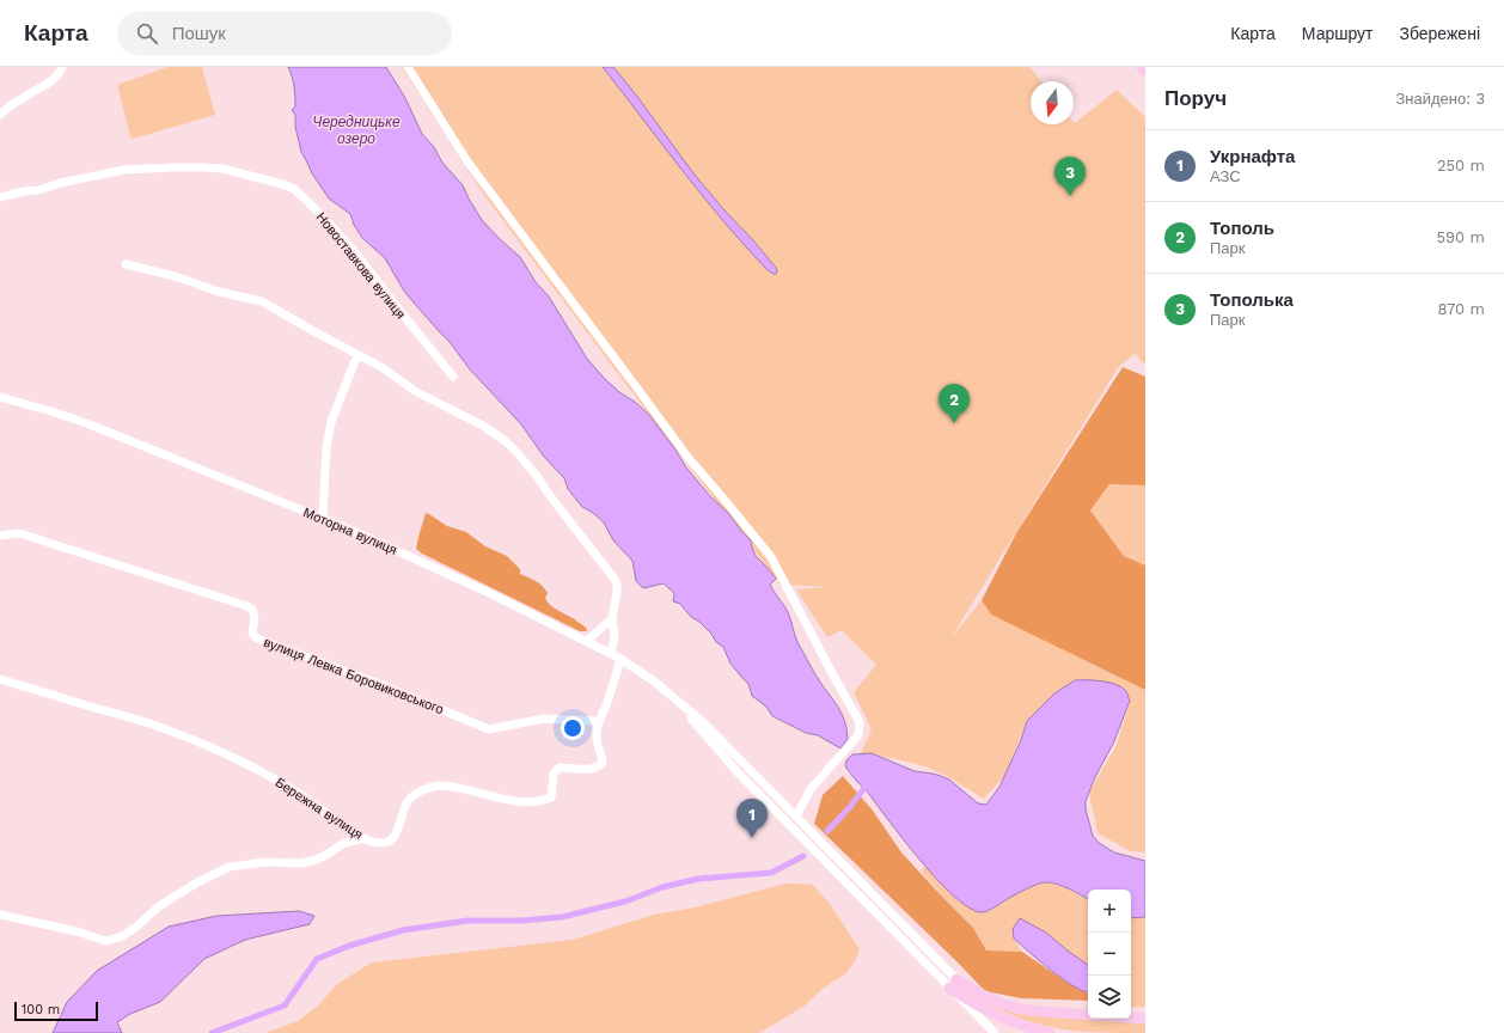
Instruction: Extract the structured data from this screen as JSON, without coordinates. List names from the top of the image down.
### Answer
{
  "streets": {
    "street": [
      "Новоставкова вулиця",
      "Моторна вулиця",
      "вулиця Левка Боровиковського",
      "Бережна вулиця"
    ]
  },
  "crossings": [
    ["Моторна вулиця", "Бережна вулиця"],
    ["вулиця Левка Боровиковського", "Бережна вулиця"]
  ],
  "water": ["Чередницьке озеро"],
  "scale_bar": "100 m",
  "north": "bottom",
  "page": {
    "header": "Карта",
    "search": "Пошук",
    "nav": ["Карта", "Маршрут", "Збережені"],
    "heading": ["Поруч", "Знайдено: 3"],
    "list": [
      {
        "mark": "1",
        "name": "Укрнафта",
        "note": "АЗС",
        "value": "250 m"
      },
      {
        "mark": "2",
        "name": "Тополь",
        "note": "Парк",
        "value": "590 m"
      },
      {
        "mark": "3",
        "name": "Тополька",
        "note": "Парк",
        "value": "870 m"
      }
    ],
    "pins": ["3", "2", "1"],
    "map_buttons": ["+", "−"],
    "scale": "100 m"
  }
}
